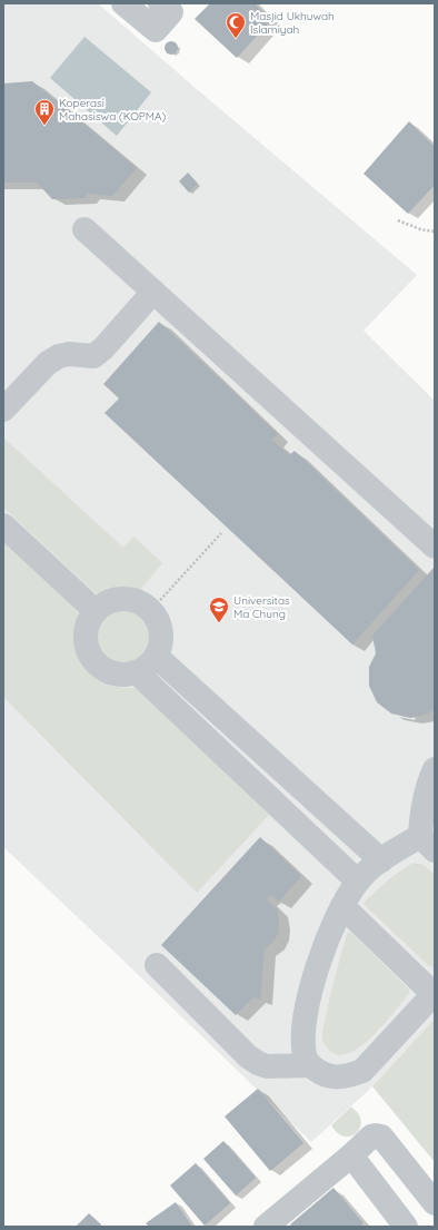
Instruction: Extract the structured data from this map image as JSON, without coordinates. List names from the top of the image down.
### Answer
{
  "places": {
    "mosque": ["Masjid Ukhuwah Islamiyah"],
    "building": ["Koperasi Mahasiswa (KOPMA)"],
    "school or university": ["Universitas Ma Chung"]
  }
}
